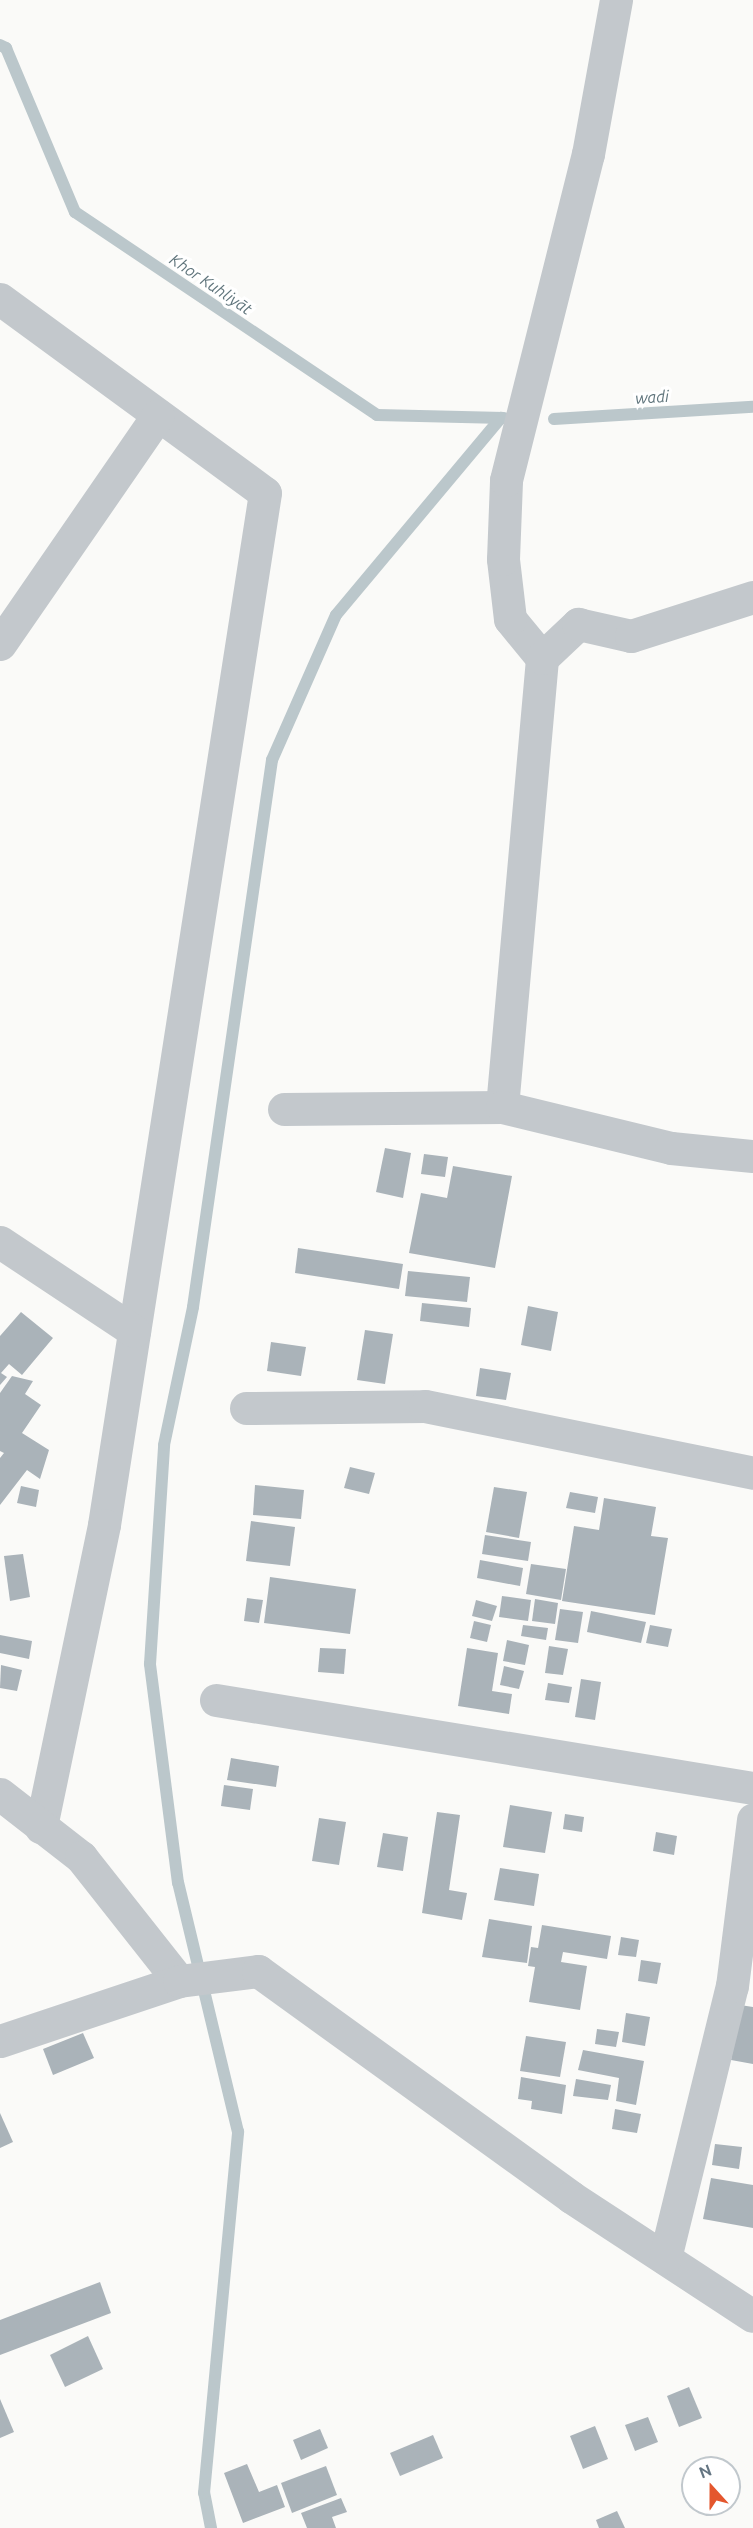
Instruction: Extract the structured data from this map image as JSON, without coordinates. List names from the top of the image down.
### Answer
{
  "water": ["Khor Kuhliyāt", "wadi"],
  "north": "top"
}
